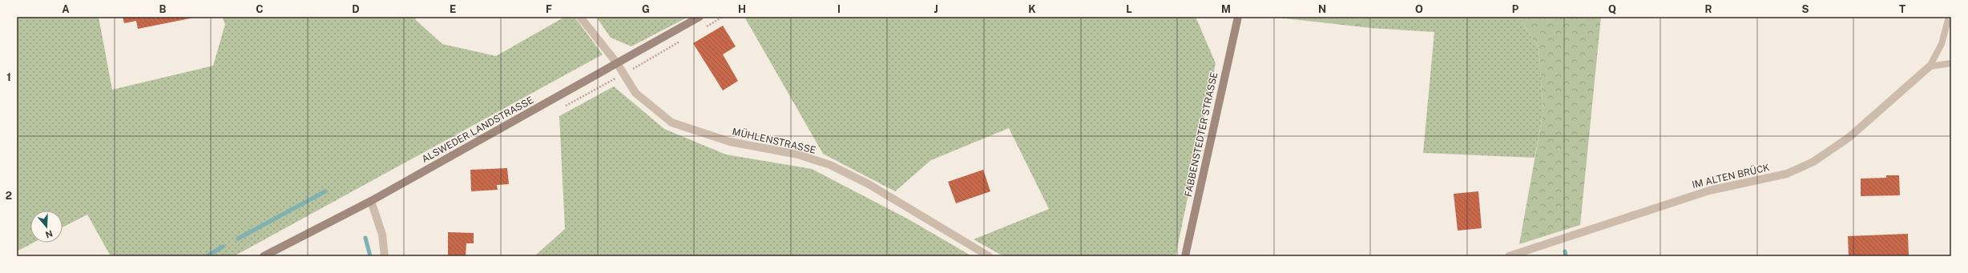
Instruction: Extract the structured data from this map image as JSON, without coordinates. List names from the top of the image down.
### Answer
{
  "streets": {
    "street": [
      "ALSWEDER LANDSTRASSE",
      "FABBENSTEDTER STRASSE",
      "MÜHLENSTRASSE",
      "IM ALTEN BRÜCK"
    ]
  },
  "crossings": [
    ["ALSWEDER LANDSTRASSE", "MÜHLENSTRASSE"]
  ],
  "north": "bottom",
  "grid": {
    "columns": [
      "A",
      "B",
      "C",
      "D",
      "E",
      "F",
      "G",
      "H",
      "I",
      "J",
      "K",
      "L",
      "M",
      "N",
      "O",
      "P",
      "Q",
      "R",
      "S",
      "T"
    ],
    "rows": ["1", "2"]
  }
}
